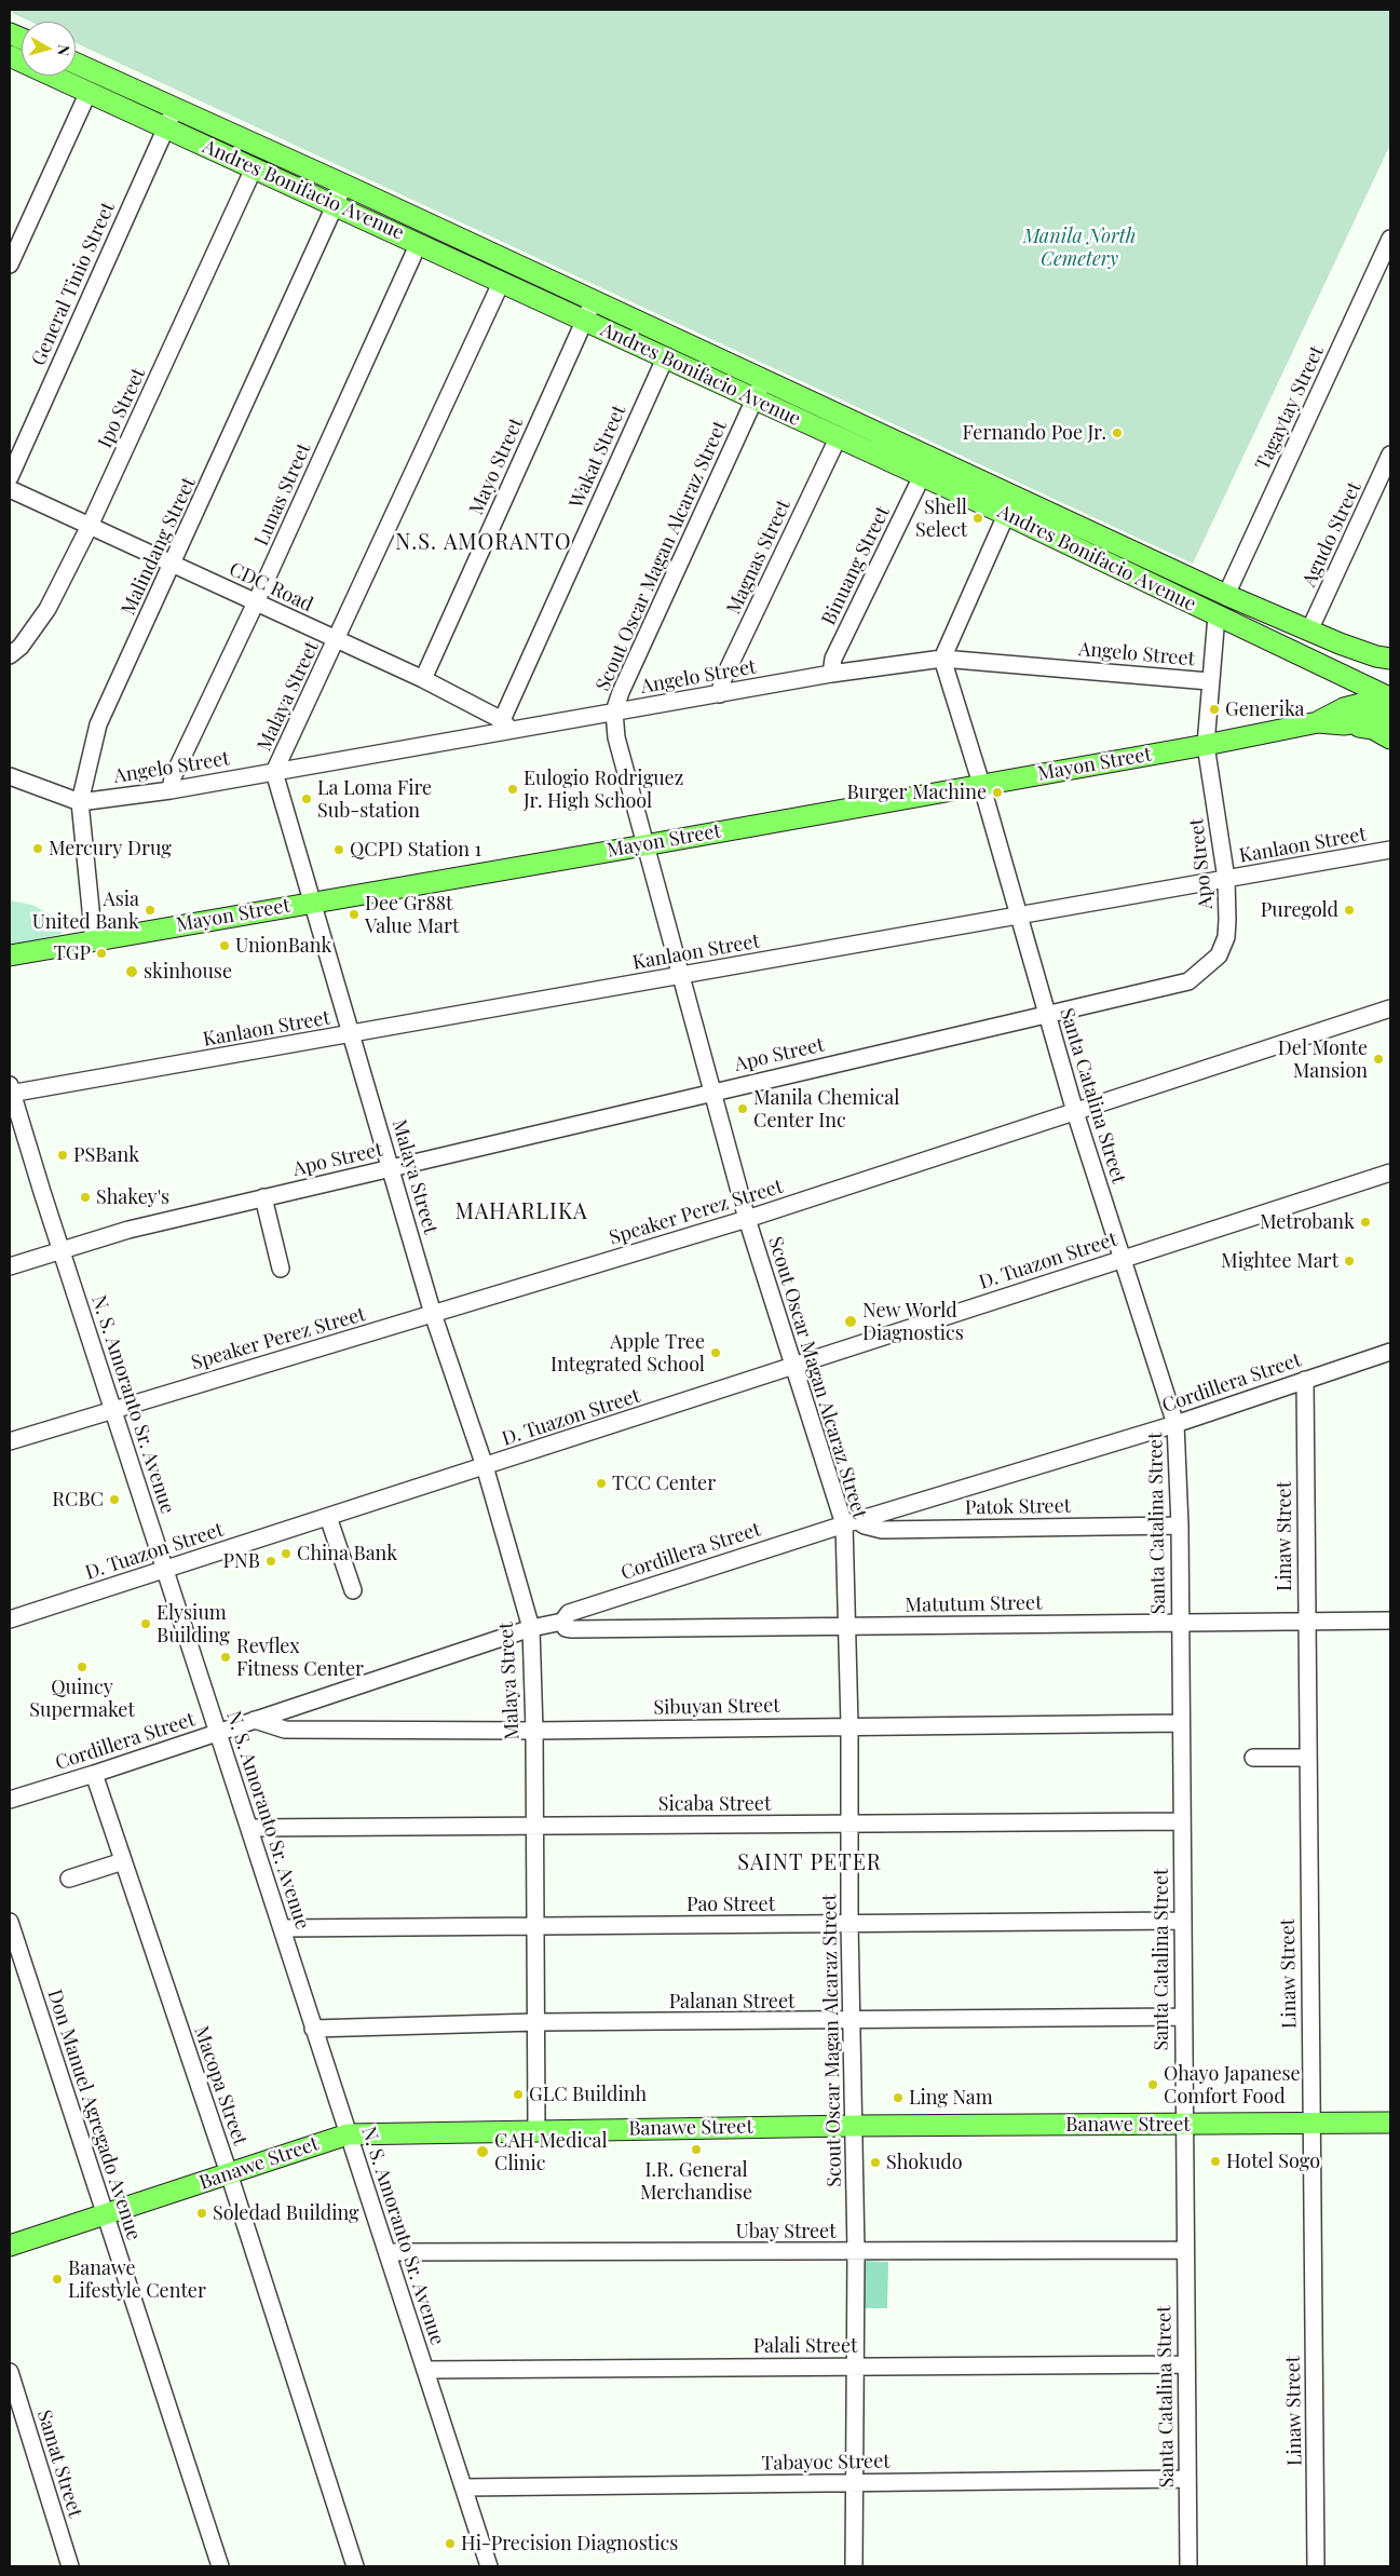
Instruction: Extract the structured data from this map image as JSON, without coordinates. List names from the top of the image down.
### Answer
{
  "streets": {
    "main road": ["Andres Bonifacio Avenue", "Mayon Street", "Banawe Street"],
    "street": [
      "General Tinio Street",
      "Ipo Street",
      "Tagaytay Street",
      "Wakat Street",
      "Mayo Street",
      "Lunas Street",
      "Agudo Street",
      "Malindang Street",
      "Scout Oscar Magan Alcaraz Street",
      "Magnas Street",
      "Binuang Street",
      "CDC Road",
      "Angelo Street",
      "Malaya Street",
      "Kanlaon Street",
      "Apo Street",
      "Santa Catalina Street",
      "Speaker Perez Street",
      "D. Tuazon Street",
      "Cordillera Street",
      "N. S. Amoranto Sr. Avenue",
      "Patok Street",
      "Linaw Street",
      "Matutum Street",
      "Sibuyan Street",
      "Sicaba Street",
      "Pao Street",
      "Palanan Street",
      "Macopa Street",
      "Don Manuel Agregado Avenue",
      "Ubay Street",
      "Palali Street",
      "Tabayoc Street",
      "Samat Street"
    ]
  },
  "crossings": [
    ["Andres Bonifacio Avenue", "General Tinio Street"],
    ["Andres Bonifacio Avenue", "Ipo Street"],
    ["Andres Bonifacio Avenue", "Tagaytay Street"],
    ["Andres Bonifacio Avenue", "Wakat Street"],
    ["Andres Bonifacio Avenue", "Mayo Street"],
    ["Andres Bonifacio Avenue", "Lunas Street"],
    ["Andres Bonifacio Avenue", "Agudo Street"],
    ["Andres Bonifacio Avenue", "Malindang Street"],
    ["Andres Bonifacio Avenue", "Scout Oscar Magan Alcaraz Street"],
    ["Andres Bonifacio Avenue", "Magnas Street"],
    ["Andres Bonifacio Avenue", "Binuang Street"],
    ["Andres Bonifacio Avenue", "Malaya Street"],
    ["Andres Bonifacio Avenue", "Mayon Street"],
    ["Andres Bonifacio Avenue", "Apo Street"],
    ["Ipo Street", "CDC Road"],
    ["Wakat Street", "CDC Road"],
    ["Wakat Street", "Angelo Street"],
    ["Mayo Street", "CDC Road"],
    ["Lunas Street", "CDC Road"],
    ["Lunas Street", "Angelo Street"],
    ["Malindang Street", "CDC Road"],
    ["Malindang Street", "Angelo Street"],
    ["Malindang Street", "Mayon Street"],
    ["Scout Oscar Magan Alcaraz Street", "Angelo Street"],
    ["Scout Oscar Magan Alcaraz Street", "Mayon Street"],
    ["Scout Oscar Magan Alcaraz Street", "Kanlaon Street"],
    ["Scout Oscar Magan Alcaraz Street", "Apo Street"],
    ["Scout Oscar Magan Alcaraz Street", "Speaker Perez Street"],
    ["Scout Oscar Magan Alcaraz Street", "D. Tuazon Street"],
    ["Scout Oscar Magan Alcaraz Street", "Cordillera Street"],
    ["Scout Oscar Magan Alcaraz Street", "Patok Street"],
    ["Scout Oscar Magan Alcaraz Street", "Matutum Street"],
    ["Scout Oscar Magan Alcaraz Street", "Sibuyan Street"],
    ["Scout Oscar Magan Alcaraz Street", "Sicaba Street"],
    ["Scout Oscar Magan Alcaraz Street", "Pao Street"],
    ["Scout Oscar Magan Alcaraz Street", "Palanan Street"],
    ["Scout Oscar Magan Alcaraz Street", "Banawe Street"],
    ["Scout Oscar Magan Alcaraz Street", "Ubay Street"],
    ["Scout Oscar Magan Alcaraz Street", "Palali Street"],
    ["Scout Oscar Magan Alcaraz Street", "Tabayoc Street"],
    ["Magnas Street", "Angelo Street"],
    ["Binuang Street", "Angelo Street"],
    ["CDC Road", "Angelo Street"],
    ["CDC Road", "Malaya Street"],
    ["Angelo Street", "Malaya Street"],
    ["Angelo Street", "Apo Street"],
    ["Angelo Street", "Santa Catalina Street"],
    ["Malaya Street", "Mayon Street"],
    ["Malaya Street", "Kanlaon Street"],
    ["Malaya Street", "Apo Street"],
    ["Malaya Street", "Speaker Perez Street"],
    ["Malaya Street", "D. Tuazon Street"],
    ["Malaya Street", "Cordillera Street"],
    ["Malaya Street", "Sibuyan Street"],
    ["Malaya Street", "Sicaba Street"],
    ["Malaya Street", "Pao Street"],
    ["Malaya Street", "Palanan Street"],
    ["Malaya Street", "Banawe Street"],
    ["Mayon Street", "Apo Street"],
    ["Mayon Street", "Santa Catalina Street"],
    ["Kanlaon Street", "Apo Street"],
    ["Kanlaon Street", "Santa Catalina Street"],
    ["Kanlaon Street", "N. S. Amoranto Sr. Avenue"],
    ["Apo Street", "Santa Catalina Street"],
    ["Apo Street", "N. S. Amoranto Sr. Avenue"],
    ["Santa Catalina Street", "Speaker Perez Street"],
    ["Santa Catalina Street", "D. Tuazon Street"],
    ["Santa Catalina Street", "Cordillera Street"],
    ["Santa Catalina Street", "Patok Street"],
    ["Santa Catalina Street", "Matutum Street"],
    ["Santa Catalina Street", "Sibuyan Street"],
    ["Santa Catalina Street", "Sicaba Street"],
    ["Santa Catalina Street", "Pao Street"],
    ["Santa Catalina Street", "Palanan Street"],
    ["Santa Catalina Street", "Banawe Street"],
    ["Santa Catalina Street", "Ubay Street"],
    ["Santa Catalina Street", "Palali Street"],
    ["Santa Catalina Street", "Tabayoc Street"],
    ["Speaker Perez Street", "N. S. Amoranto Sr. Avenue"],
    ["D. Tuazon Street", "N. S. Amoranto Sr. Avenue"],
    ["Cordillera Street", "N. S. Amoranto Sr. Avenue"],
    ["Cordillera Street", "Patok Street"],
    ["Cordillera Street", "Linaw Street"],
    ["Cordillera Street", "Matutum Street"],
    ["Cordillera Street", "Sibuyan Street"],
    ["Cordillera Street", "Macopa Street"],
    ["N. S. Amoranto Sr. Avenue", "Sicaba Street"],
    ["N. S. Amoranto Sr. Avenue", "Pao Street"],
    ["N. S. Amoranto Sr. Avenue", "Palanan Street"],
    ["N. S. Amoranto Sr. Avenue", "Banawe Street"],
    ["N. S. Amoranto Sr. Avenue", "Ubay Street"],
    ["N. S. Amoranto Sr. Avenue", "Palali Street"],
    ["N. S. Amoranto Sr. Avenue", "Tabayoc Street"],
    ["Linaw Street", "Matutum Street"],
    ["Linaw Street", "Banawe Street"],
    ["Macopa Street", "Banawe Street"],
    ["Don Manuel Agregado Avenue", "Banawe Street"]
  ],
  "districts": ["N.S. AMORANTO", "MAHARLIKA", "SAINT PETER"],
  "parks": ["Manila North Cemetery"],
  "places": [
    "Fernando Poe Jr.",
    "Shell Select",
    "Generika",
    "Eulogio Rodriguez Jr. High School",
    "Burger Machine",
    "La Loma Fire Sub-station",
    "Mercury Drug",
    "QCPD Station 1",
    "Asia United Bank",
    "Puregold",
    "Dee Gr88t Value Mart",
    "UnionBank",
    "TGP",
    "skinhouse",
    "Del Monte Mansion",
    "Manila Chemical Center Inc",
    "PSBank",
    "Shakey's",
    "Metrobank",
    "Mightee Mart",
    "New World Diagnostics",
    "Apple Tree Integrated School",
    "TCC Center",
    "RCBC",
    "China Bank",
    "PNB",
    "Elysium Building",
    "Revflex Fitness Center",
    "Quincy Supermaket",
    "Ohayo Japanese Comfort Food",
    "GLC Buildinh",
    "Ling Nam",
    "I.R. General Merchandise",
    "CAH Medical Clinic",
    "Hotel Sogo",
    "Shokudo",
    "Soledad Building",
    "Banawe Lifestyle Center",
    "Hi-Precision Diagnostics"
  ],
  "north": "right"
}
